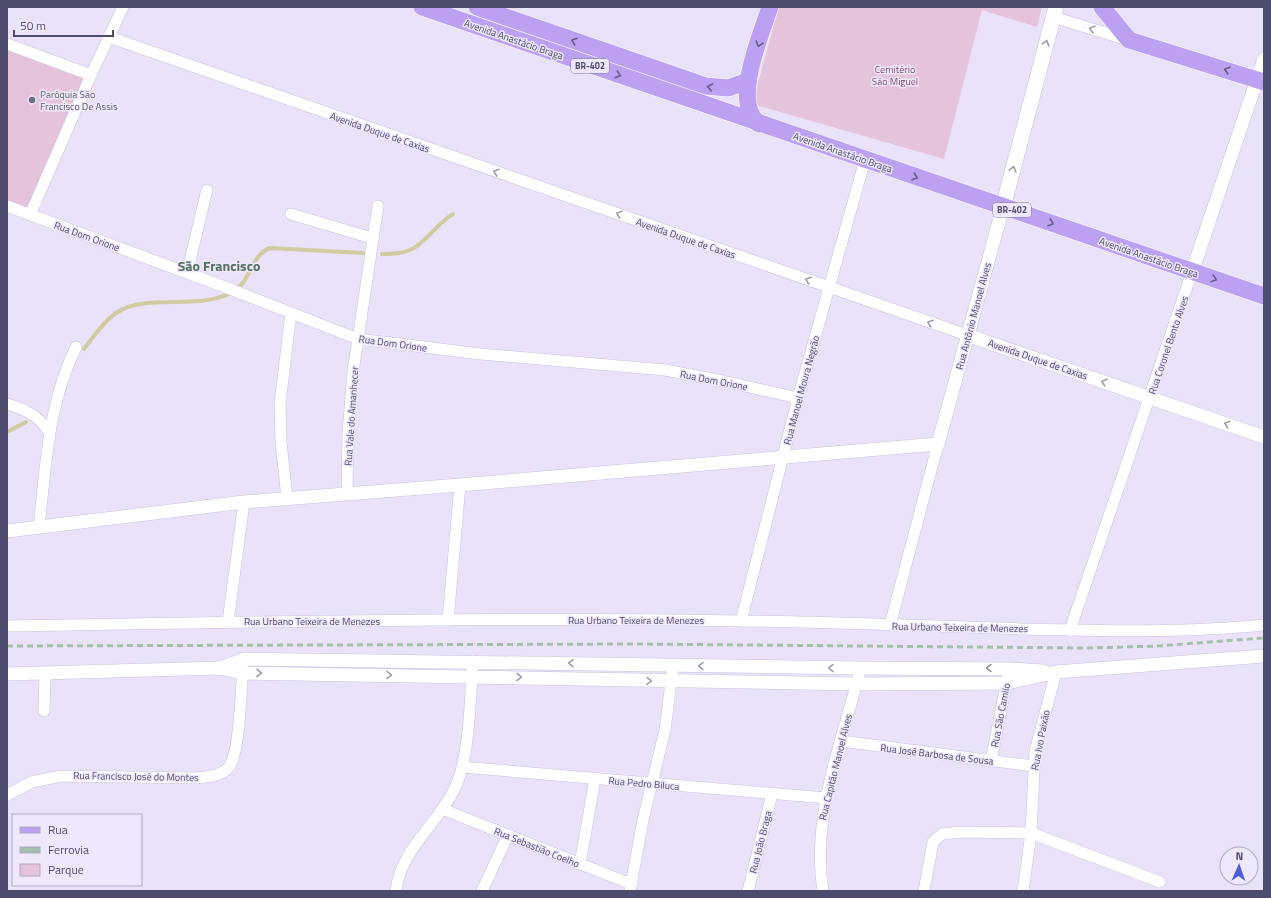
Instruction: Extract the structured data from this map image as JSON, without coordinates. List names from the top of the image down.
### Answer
{
  "streets": {
    "main road": ["Avenida Anastácio Braga", "BR-402", "Rua Antônio Manoel Alves"],
    "street": [
      "Avenida Duque de Caxias",
      "Rua Dom Orione",
      "Rua Coronel Bento Alves",
      "Rua Manoel Moura Negrão",
      "Rua Vale do Amanhecer",
      "Rua Urbano Teixeira de Menezes",
      "Rua São Camilo",
      "Rua Ivo Paixão",
      "Rua José Barbosa de Sousa",
      "Rua Capitão Manoel Alves",
      "Rua Francisco José do Montes",
      "Rua Pedro Biluca",
      "Rua João Braga",
      "Rua Sebastião Coelho"
    ]
  },
  "crossings": [
    ["Avenida Anastácio Braga", "Rua Antônio Manoel Alves"],
    ["Avenida Anastácio Braga", "Rua Coronel Bento Alves"],
    ["Avenida Anastácio Braga", "Rua Manoel Moura Negrão"],
    ["Avenida Duque de Caxias", "Rua Antônio Manoel Alves"],
    ["Avenida Duque de Caxias", "Rua Coronel Bento Alves"],
    ["Avenida Duque de Caxias", "Rua Manoel Moura Negrão"],
    ["Rua Dom Orione", "Rua Manoel Moura Negrão"],
    ["Rua Dom Orione", "Rua Vale do Amanhecer"],
    ["Rua Antônio Manoel Alves", "Rua Urbano Teixeira de Menezes"],
    ["Rua Coronel Bento Alves", "Rua Urbano Teixeira de Menezes"],
    ["Rua Manoel Moura Negrão", "Rua Urbano Teixeira de Menezes"],
    ["Rua São Camilo", "Rua José Barbosa de Sousa"],
    ["Rua Ivo Paixão", "Rua José Barbosa de Sousa"],
    ["Rua José Barbosa de Sousa", "Rua Capitão Manoel Alves"],
    ["Rua Capitão Manoel Alves", "Rua Pedro Biluca"],
    ["Rua Pedro Biluca", "Rua João Braga"]
  ],
  "one_way": ["Avenida Duque de Caxias"],
  "districts": ["São Francisco"],
  "parks": ["Cemitério São Miguel"],
  "places": ["Paróquia São Francisco De Assis"],
  "legend": ["Rua", "Ferrovia", "Parque"],
  "scale_bar": "50 m",
  "north": "top"
}
